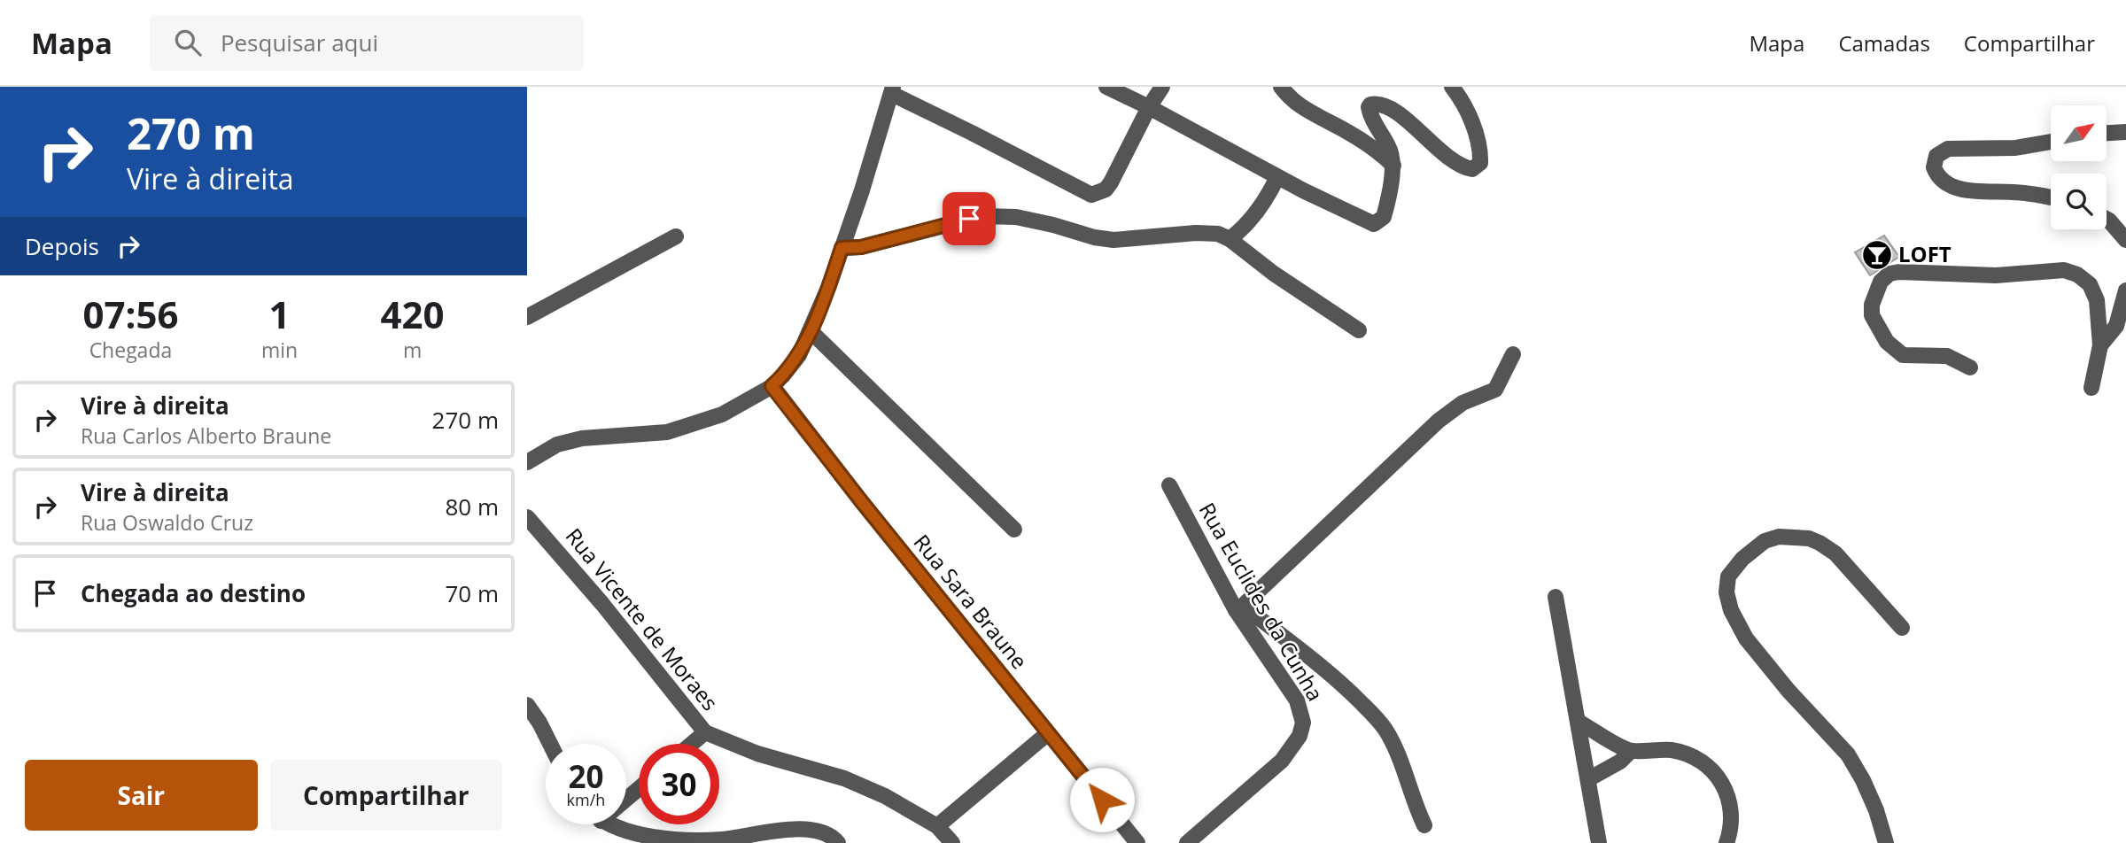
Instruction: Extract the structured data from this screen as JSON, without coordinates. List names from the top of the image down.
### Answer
{
  "streets": {
    "street": ["Rua Sara Braune", "Rua Euclides da Cunha", "Rua Vicente de Moraes"]
  },
  "places": {
    "bar": ["LOFT"]
  },
  "north": "top right",
  "page": {
    "header": "Mapa",
    "search": "Pesquisar aqui",
    "nav": ["Mapa", "Camadas", "Compartilhar"],
    "turn": ["270 m", "Vire à direita"],
    "then": "Depois",
    "eta": [
      "07:56",
      "Chegada",
      "1",
      "min",
      "420",
      "m"
    ],
    "list": [
      {
        "name": "Vire à direita",
        "note": "Rua Carlos Alberto Braune",
        "value": "270 m"
      },
      {
        "name": "Vire à direita",
        "note": "Rua Oswaldo Cruz",
        "value": "80 m"
      },
      {
        "name": "Chegada ao destino",
        "value": "70 m"
      }
    ],
    "speed": "20 km/h",
    "limit": "30",
    "buttons": ["Sair", "Compartilhar"]
  }
}
